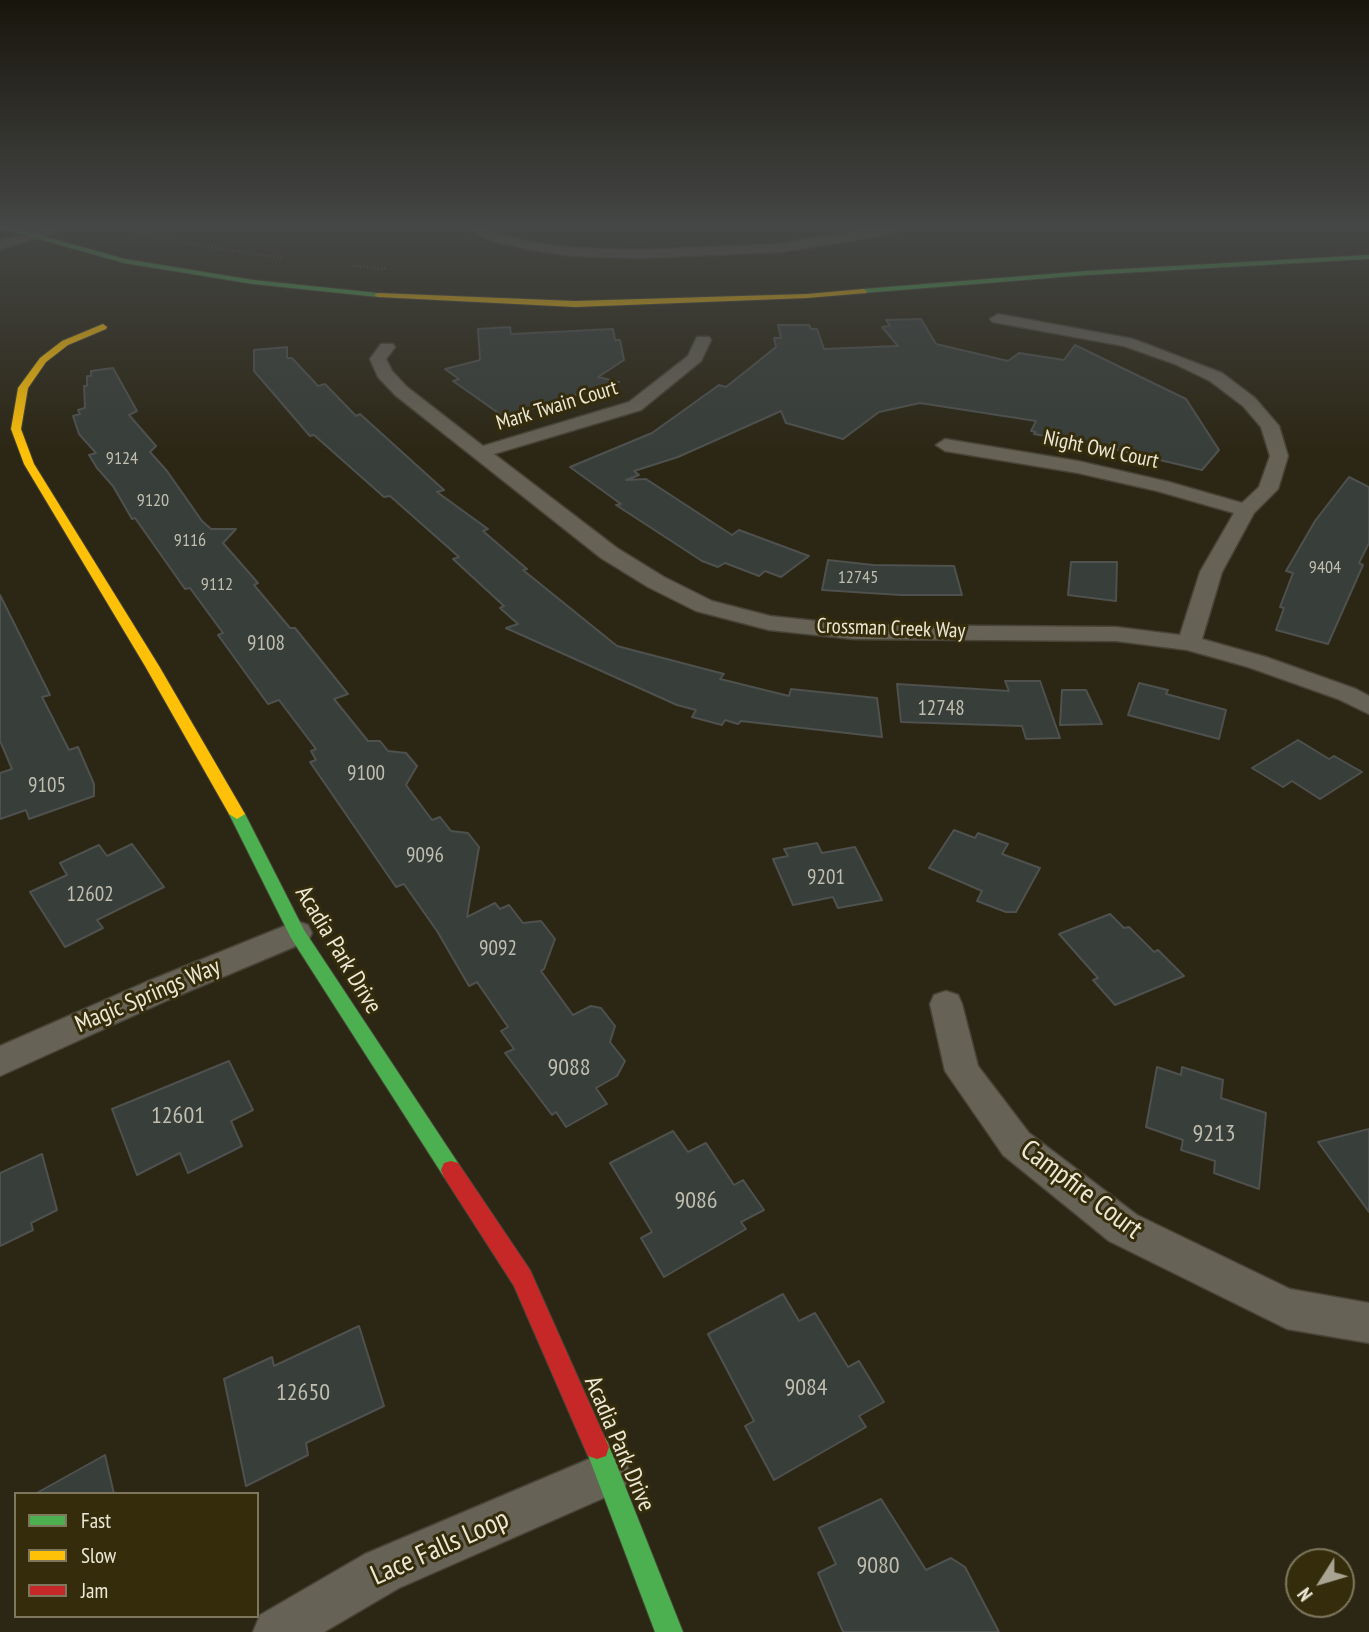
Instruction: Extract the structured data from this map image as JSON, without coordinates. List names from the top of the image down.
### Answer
{
  "streets": {
    "main road": ["Acadia Park Drive"],
    "street": [
      "Mark Twain Court",
      "Night Owl Court",
      "Crossman Creek Way",
      "Magic Springs Way",
      "Campfire Court",
      "Lace Falls Loop"
    ]
  },
  "crossings": [
    ["Mark Twain Court", "Crossman Creek Way"],
    ["Acadia Park Drive", "Magic Springs Way"],
    ["Acadia Park Drive", "Lace Falls Loop"]
  ],
  "house_numbers": [
    "9124",
    "9120",
    "9116",
    "9404",
    "12745",
    "9112",
    "9108",
    "12748",
    "9100",
    "9105",
    "9096",
    "9201",
    "12602",
    "9092",
    "9088",
    "12601",
    "9213",
    "9086",
    "9084",
    "12650",
    "9080"
  ],
  "legend": ["Fast", "Slow", "Jam"],
  "north": "bottom left"
}
